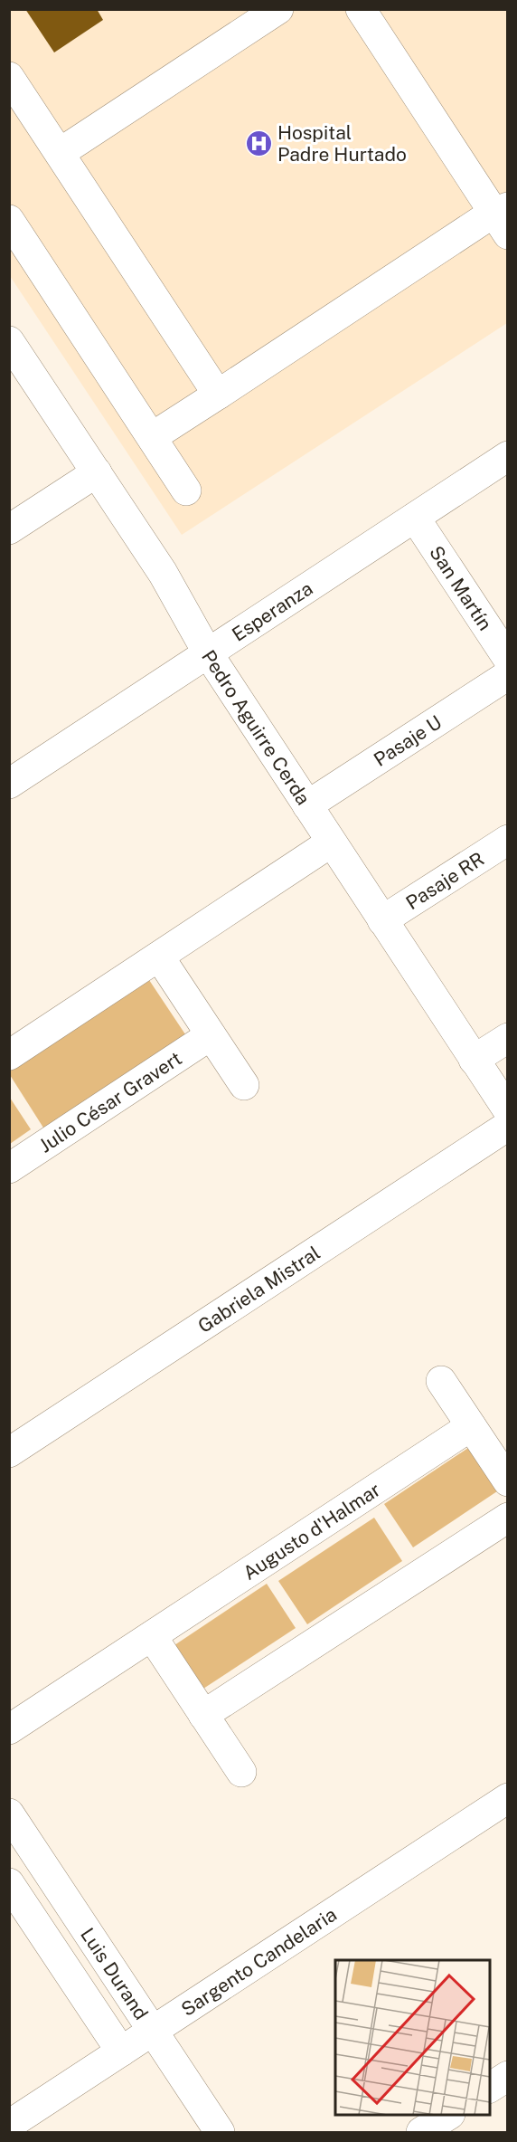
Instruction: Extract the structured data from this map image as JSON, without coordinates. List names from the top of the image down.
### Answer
{
  "streets": {
    "street": [
      "San Martín",
      "Esperanza",
      "Pedro Aguirre Cerda",
      "Pasaje U",
      "Pasaje RR",
      "Julio César Gravert",
      "Gabriela Mistral",
      "Augusto d'Halmar",
      "Sargento Candelaria",
      "Luis Durand"
    ]
  },
  "crossings": [
    ["San Martín", "Esperanza"],
    ["Esperanza", "Pedro Aguirre Cerda"],
    ["Pedro Aguirre Cerda", "Pasaje U"],
    ["Pedro Aguirre Cerda", "Pasaje RR"],
    ["Sargento Candelaria", "Luis Durand"]
  ],
  "places": {
    "hospital": ["Hospital Padre Hurtado"]
  }
}
